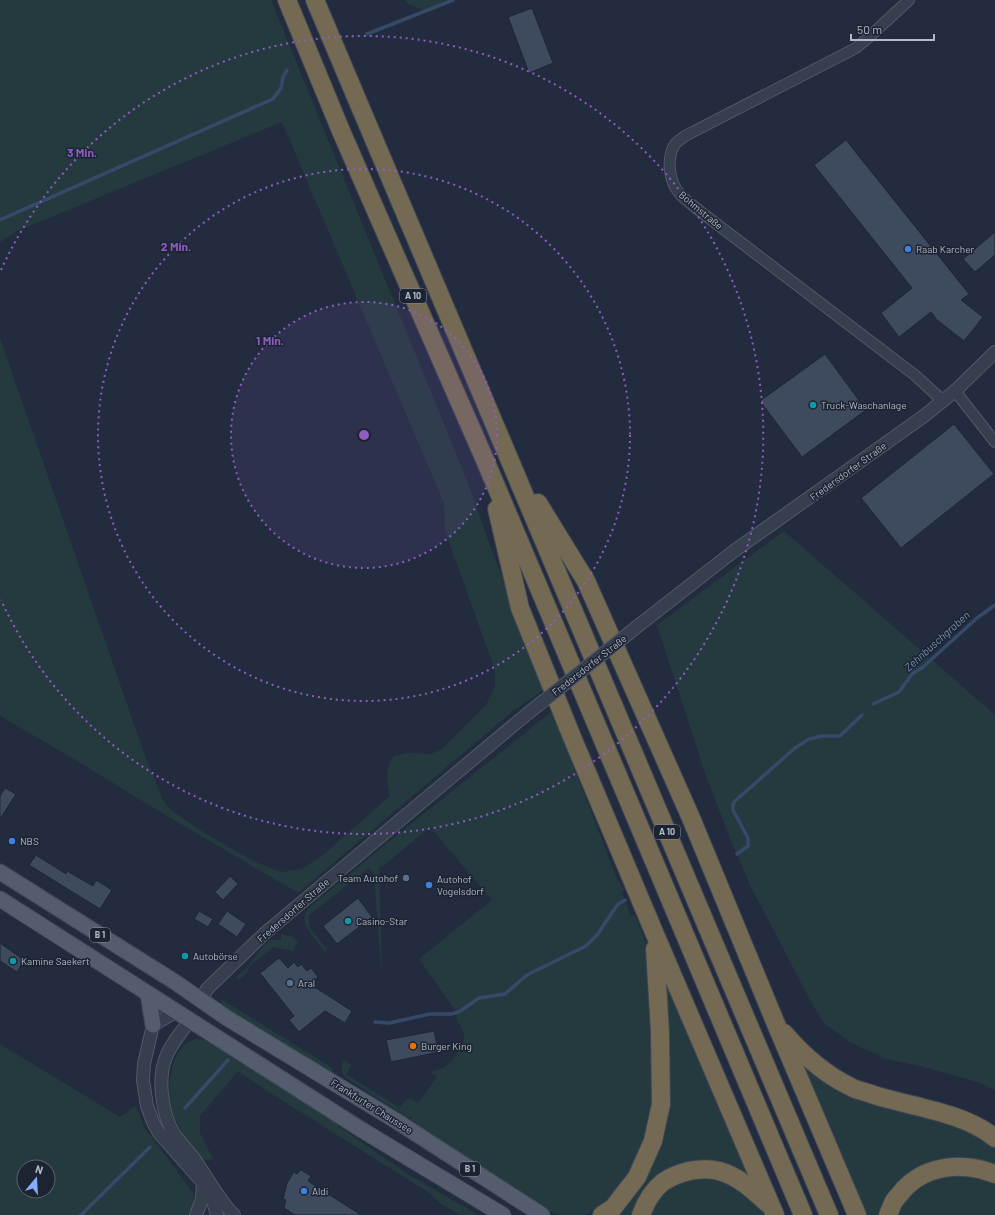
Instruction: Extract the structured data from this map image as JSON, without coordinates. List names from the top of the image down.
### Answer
{
  "streets": {
    "highway": ["A 10"],
    "main road": ["B 1", "Frankfurter Chaussee"],
    "street": ["Bohmstraße", "Fredersdorfer Straße"]
  },
  "crossings": [
    ["Bohmstraße", "Fredersdorfer Straße"],
    ["Fredersdorfer Straße", "Frankfurter Chaussee"]
  ],
  "water": ["Zehnbuschgraben"],
  "places": [
    "Raab Karcher",
    "Truck-Waschanlage",
    "NBS",
    "Team Autohof",
    "Autohof Vogelsdorf",
    "Casino-Star",
    "Autobörse",
    "Kamine Saekert",
    "Aral",
    "Burger King",
    "Aldi"
  ],
  "scale_bar": "50 m",
  "north": "top",
  "rings": ["3 Min.", "2 Min.", "1 Min."]
}
